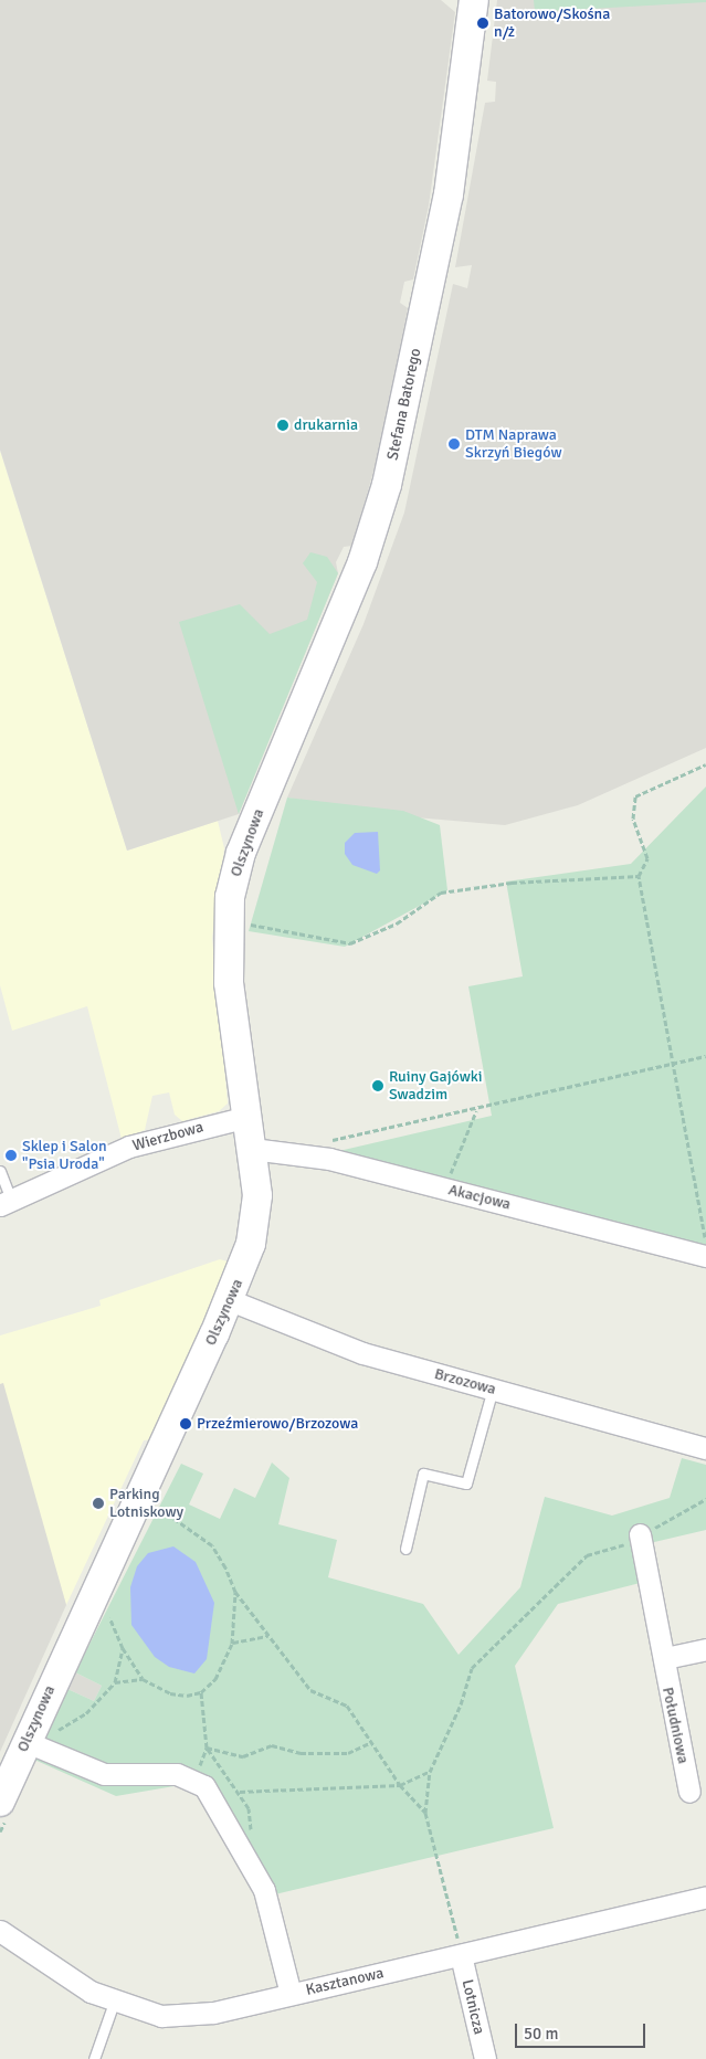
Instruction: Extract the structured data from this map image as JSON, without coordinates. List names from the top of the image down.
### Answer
{
  "streets": {
    "street": [
      "Stefana Batorego",
      "Olszynowa",
      "Wierzbowa",
      "Akacjowa",
      "Brzozowa",
      "Południowa",
      "Kasztanowa",
      "Lotnicza"
    ]
  },
  "crossings": [
    ["Stefana Batorego", "Olszynowa"],
    ["Olszynowa", "Wierzbowa"],
    ["Olszynowa", "Akacjowa"],
    ["Olszynowa", "Brzozowa"],
    ["Kasztanowa", "Lotnicza"]
  ],
  "places": [
    "Batorowo/Skośna n/ż",
    "drukarnia",
    "DTM Naprawa Skrzyń Biegów",
    "Ruiny Gajówki Swadzim",
    "Sklep i Salon \"Psia Uroda\"",
    "Przeźmierowo/Brzozowa",
    "Parking Lotniskowy"
  ],
  "scale_bar": "50 m"
}
